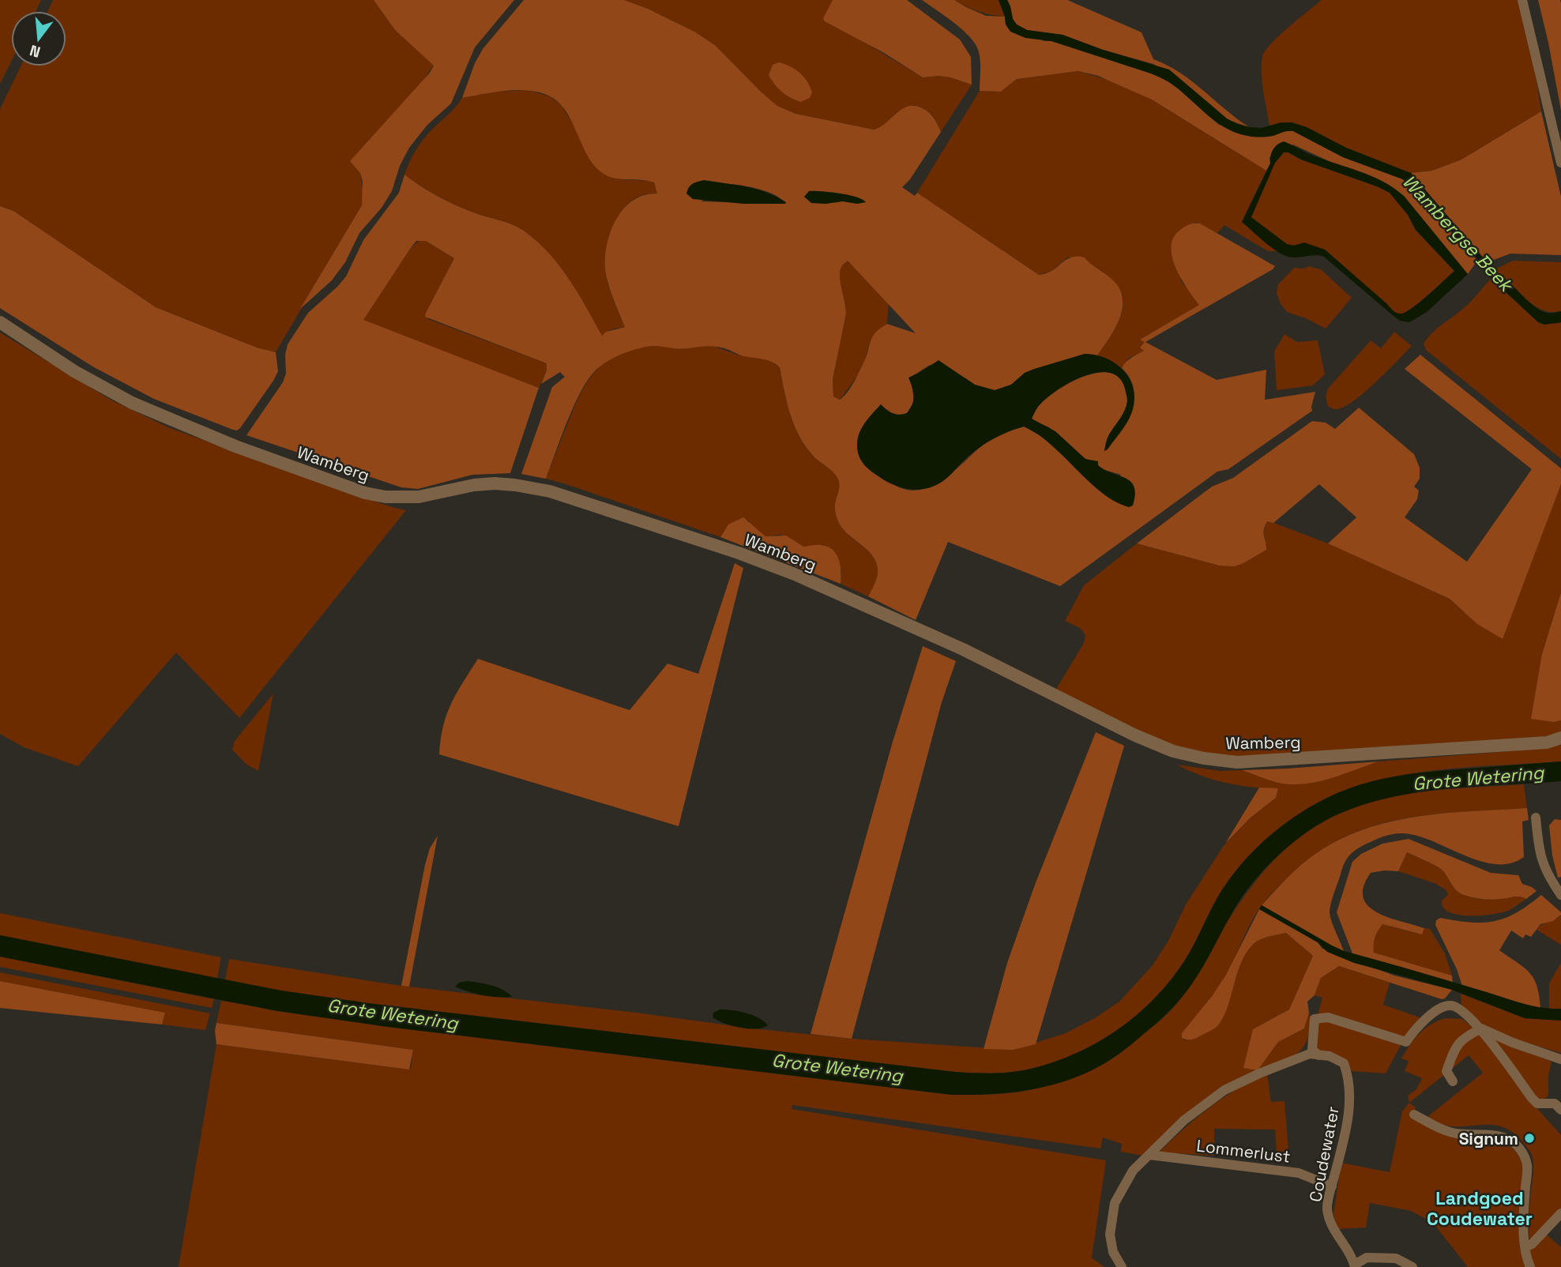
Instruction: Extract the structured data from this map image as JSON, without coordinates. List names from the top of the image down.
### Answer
{
  "streets": {
    "street": ["Wamberg", "Lommerlust", "Coudewater"]
  },
  "crossings": [
    ["Lommerlust", "Coudewater"]
  ],
  "districts": ["Landgoed Coudewater"],
  "water": ["Wambergse Beek", "Grote Wetering"],
  "places": ["Signum"],
  "north": "bottom"
}
